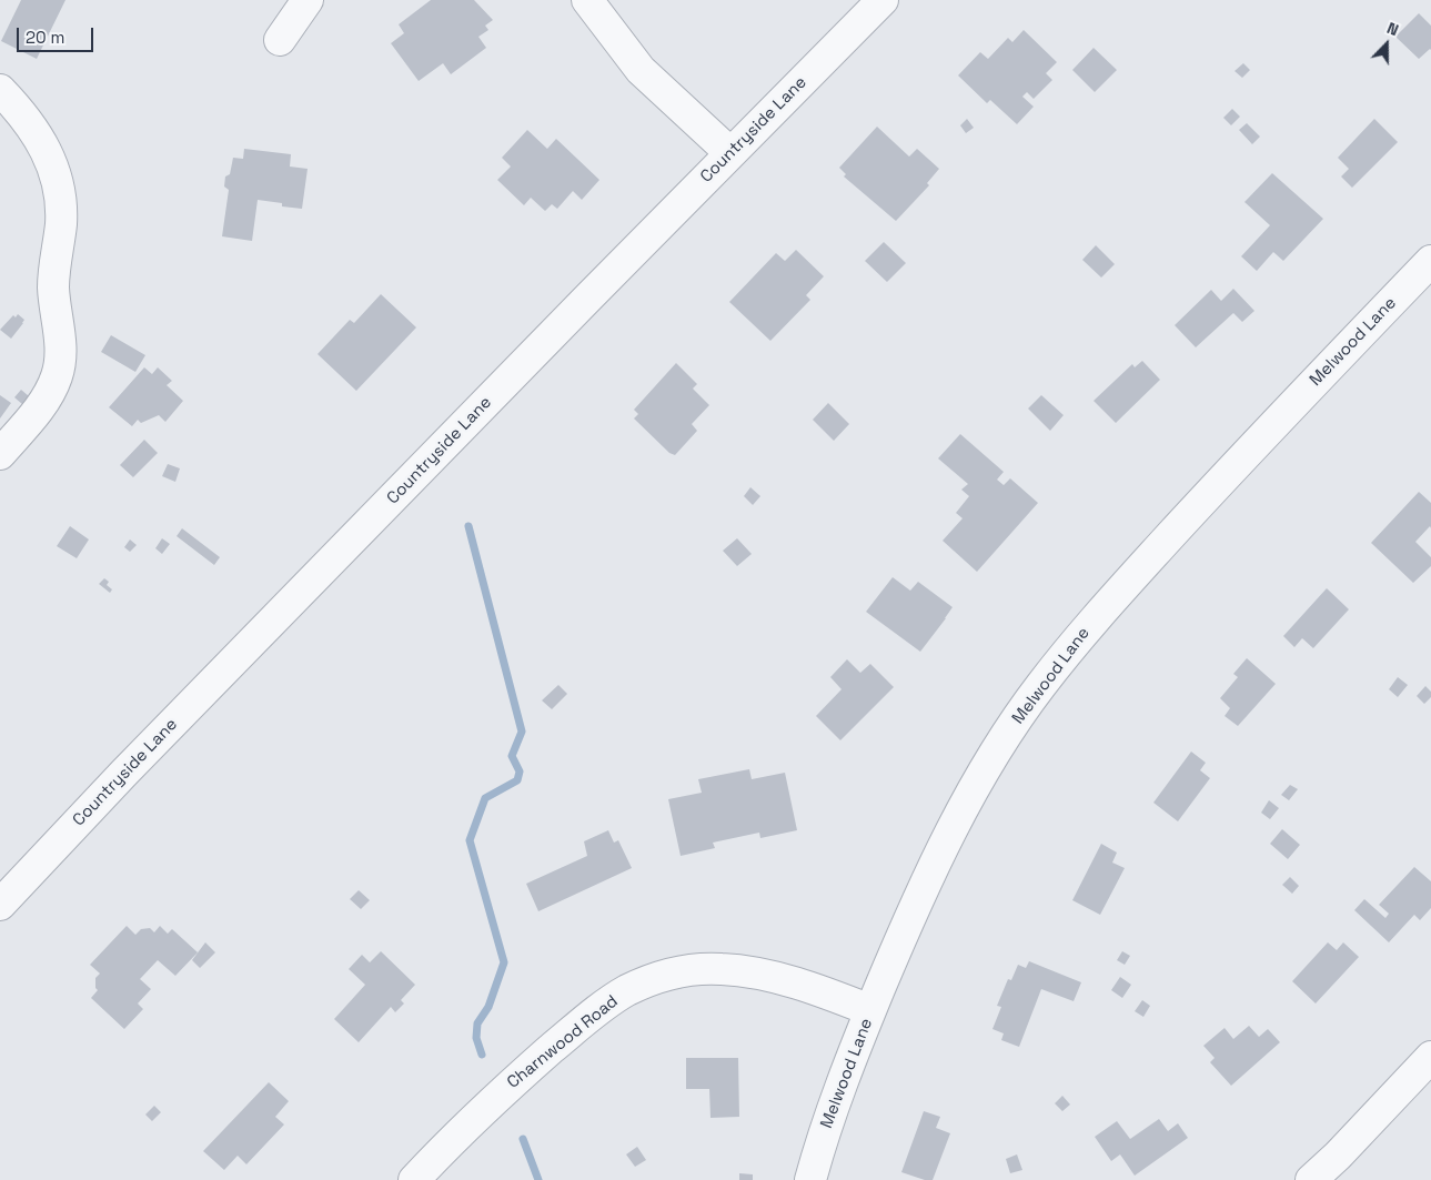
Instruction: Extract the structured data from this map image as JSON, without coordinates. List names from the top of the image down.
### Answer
{
  "streets": {
    "street": ["Countryside Lane", "Melwood Lane", "Charnwood Road"]
  },
  "crossings": [
    ["Melwood Lane", "Charnwood Road"]
  ],
  "scale_bar": "20 m",
  "north": "top"
}
